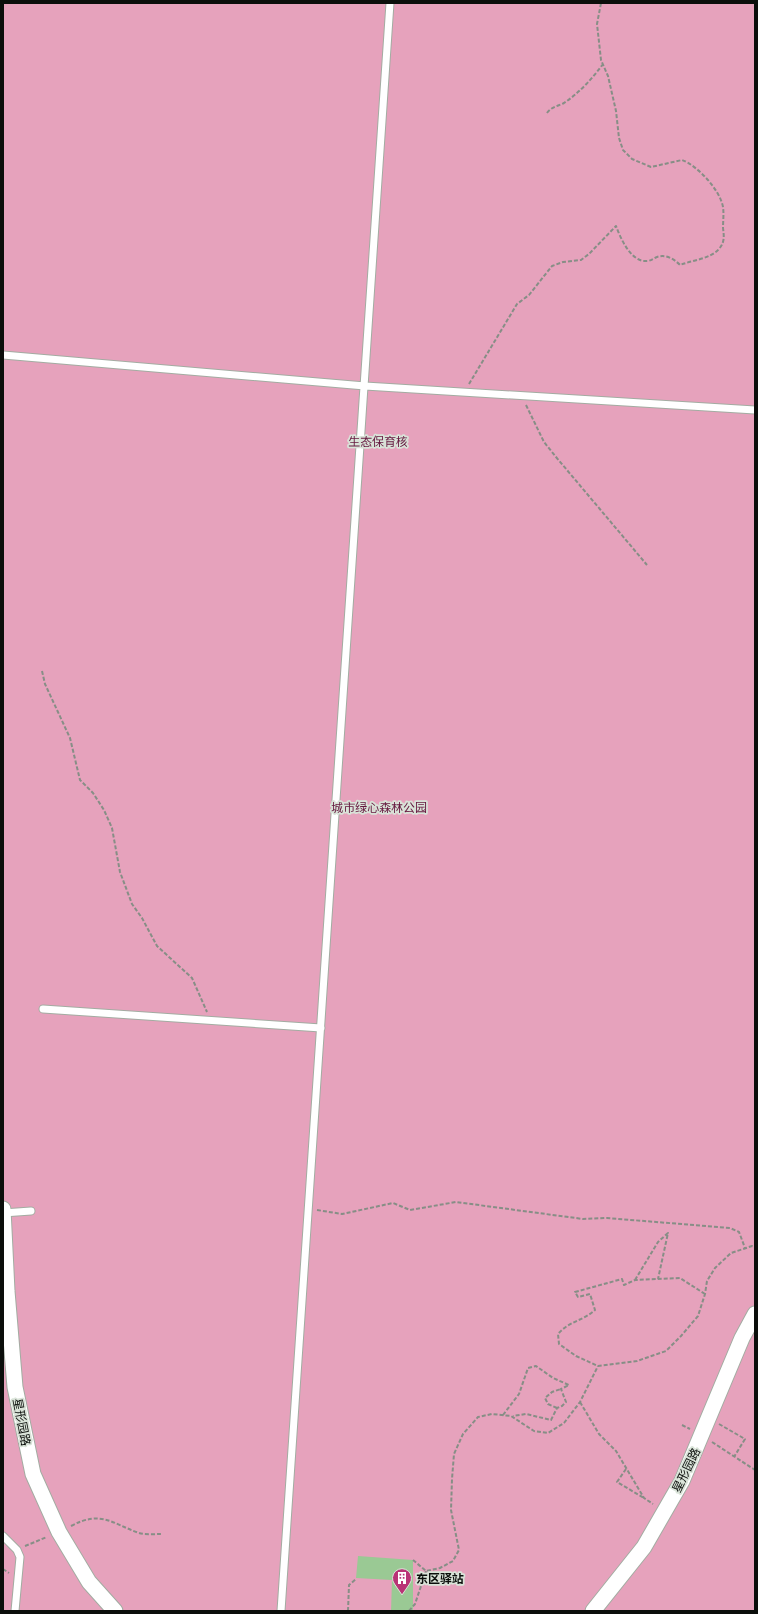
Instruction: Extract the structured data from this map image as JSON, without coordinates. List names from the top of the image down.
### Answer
{
  "streets": {
    "street": ["星形园路"]
  },
  "parks": ["生态保育核", "城市绿心森林公园"],
  "places": {
    "building": ["东区驿站"]
  }
}
